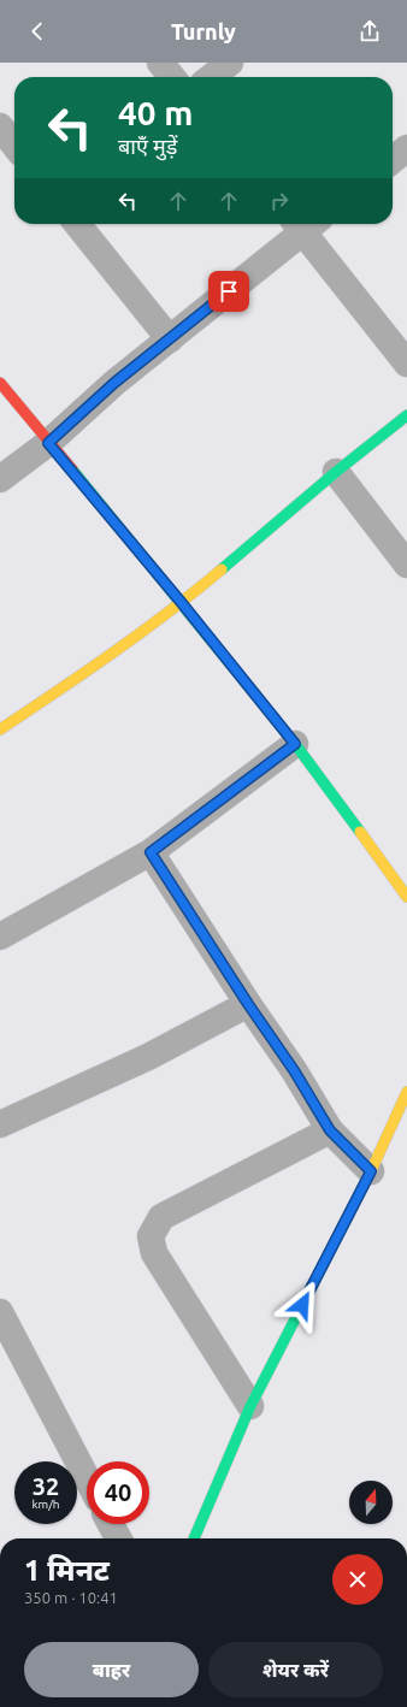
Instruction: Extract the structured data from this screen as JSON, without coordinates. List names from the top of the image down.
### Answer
{
  "north": "top",
  "page": {
    "header": "Turnly",
    "turn": ["40 m", "बाएँ मुड़ें"],
    "speed": "32 km/h",
    "limit": "40",
    "heading": ["1 मिनट", "350 m · 10:41"],
    "buttons": ["बाहर", "शेयर करें"]
  }
}
